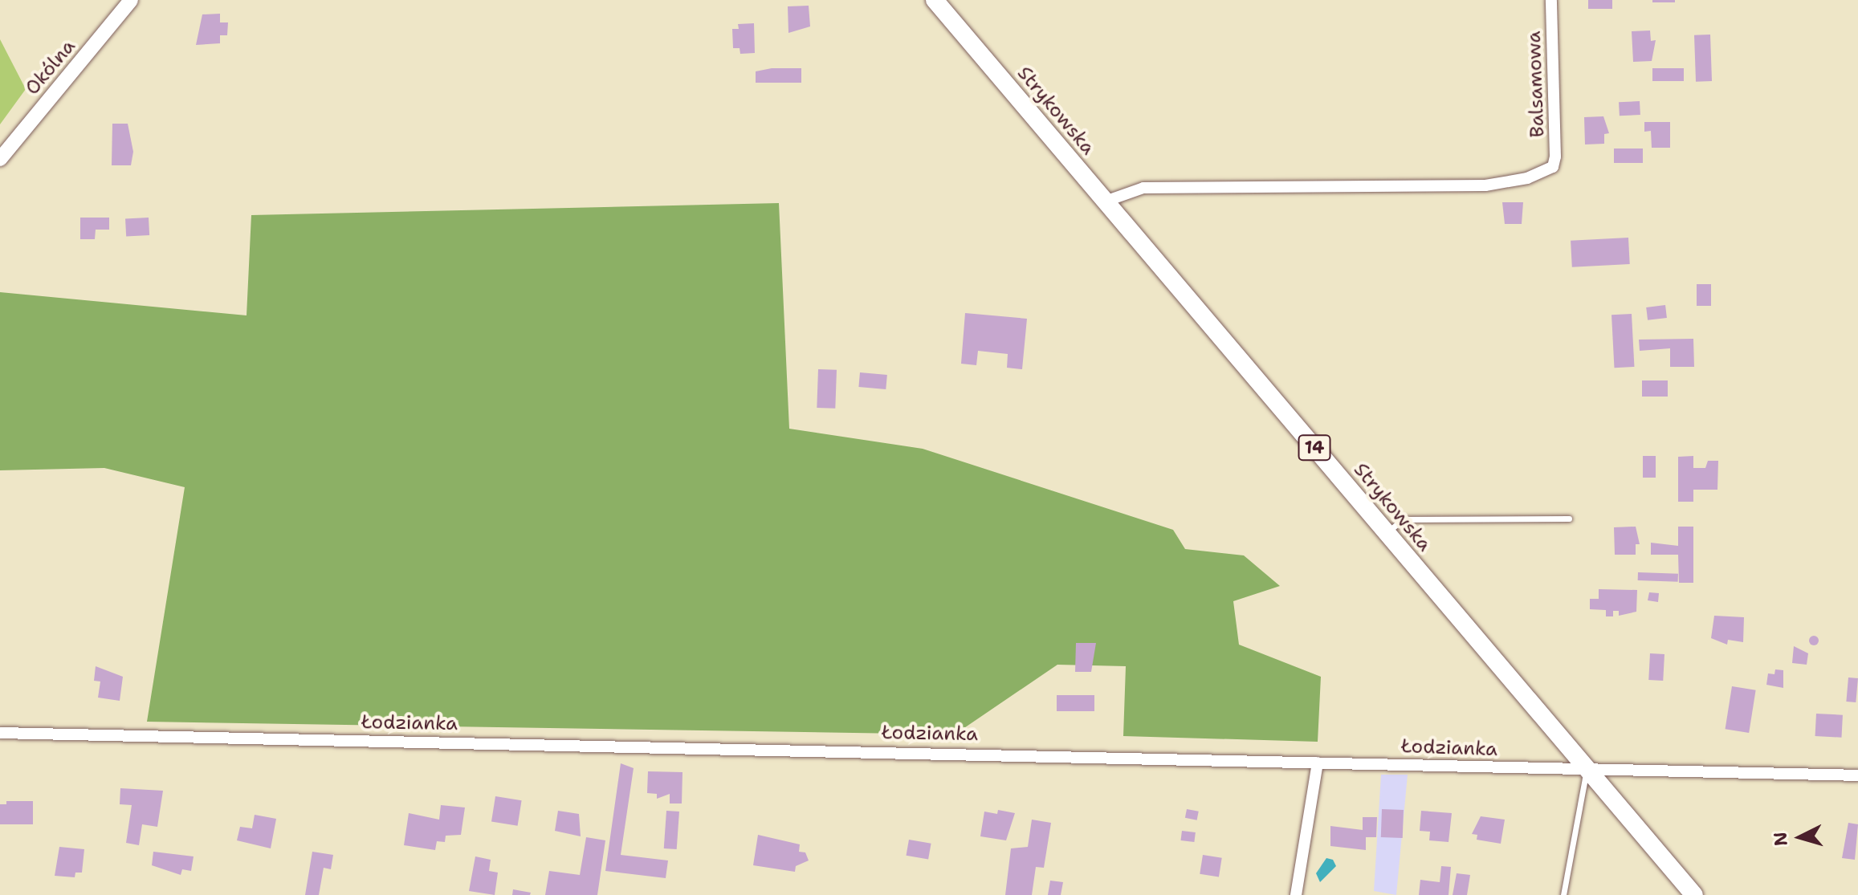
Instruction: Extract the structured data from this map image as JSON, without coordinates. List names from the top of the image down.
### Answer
{
  "streets": {
    "main road": ["Strykowska", "14"],
    "street": ["Okólna", "Balsamowa", "Łodzianka"]
  },
  "crossings": [
    ["Balsamowa", "Strykowska"],
    ["Strykowska", "Łodzianka"]
  ],
  "north": "left"
}
